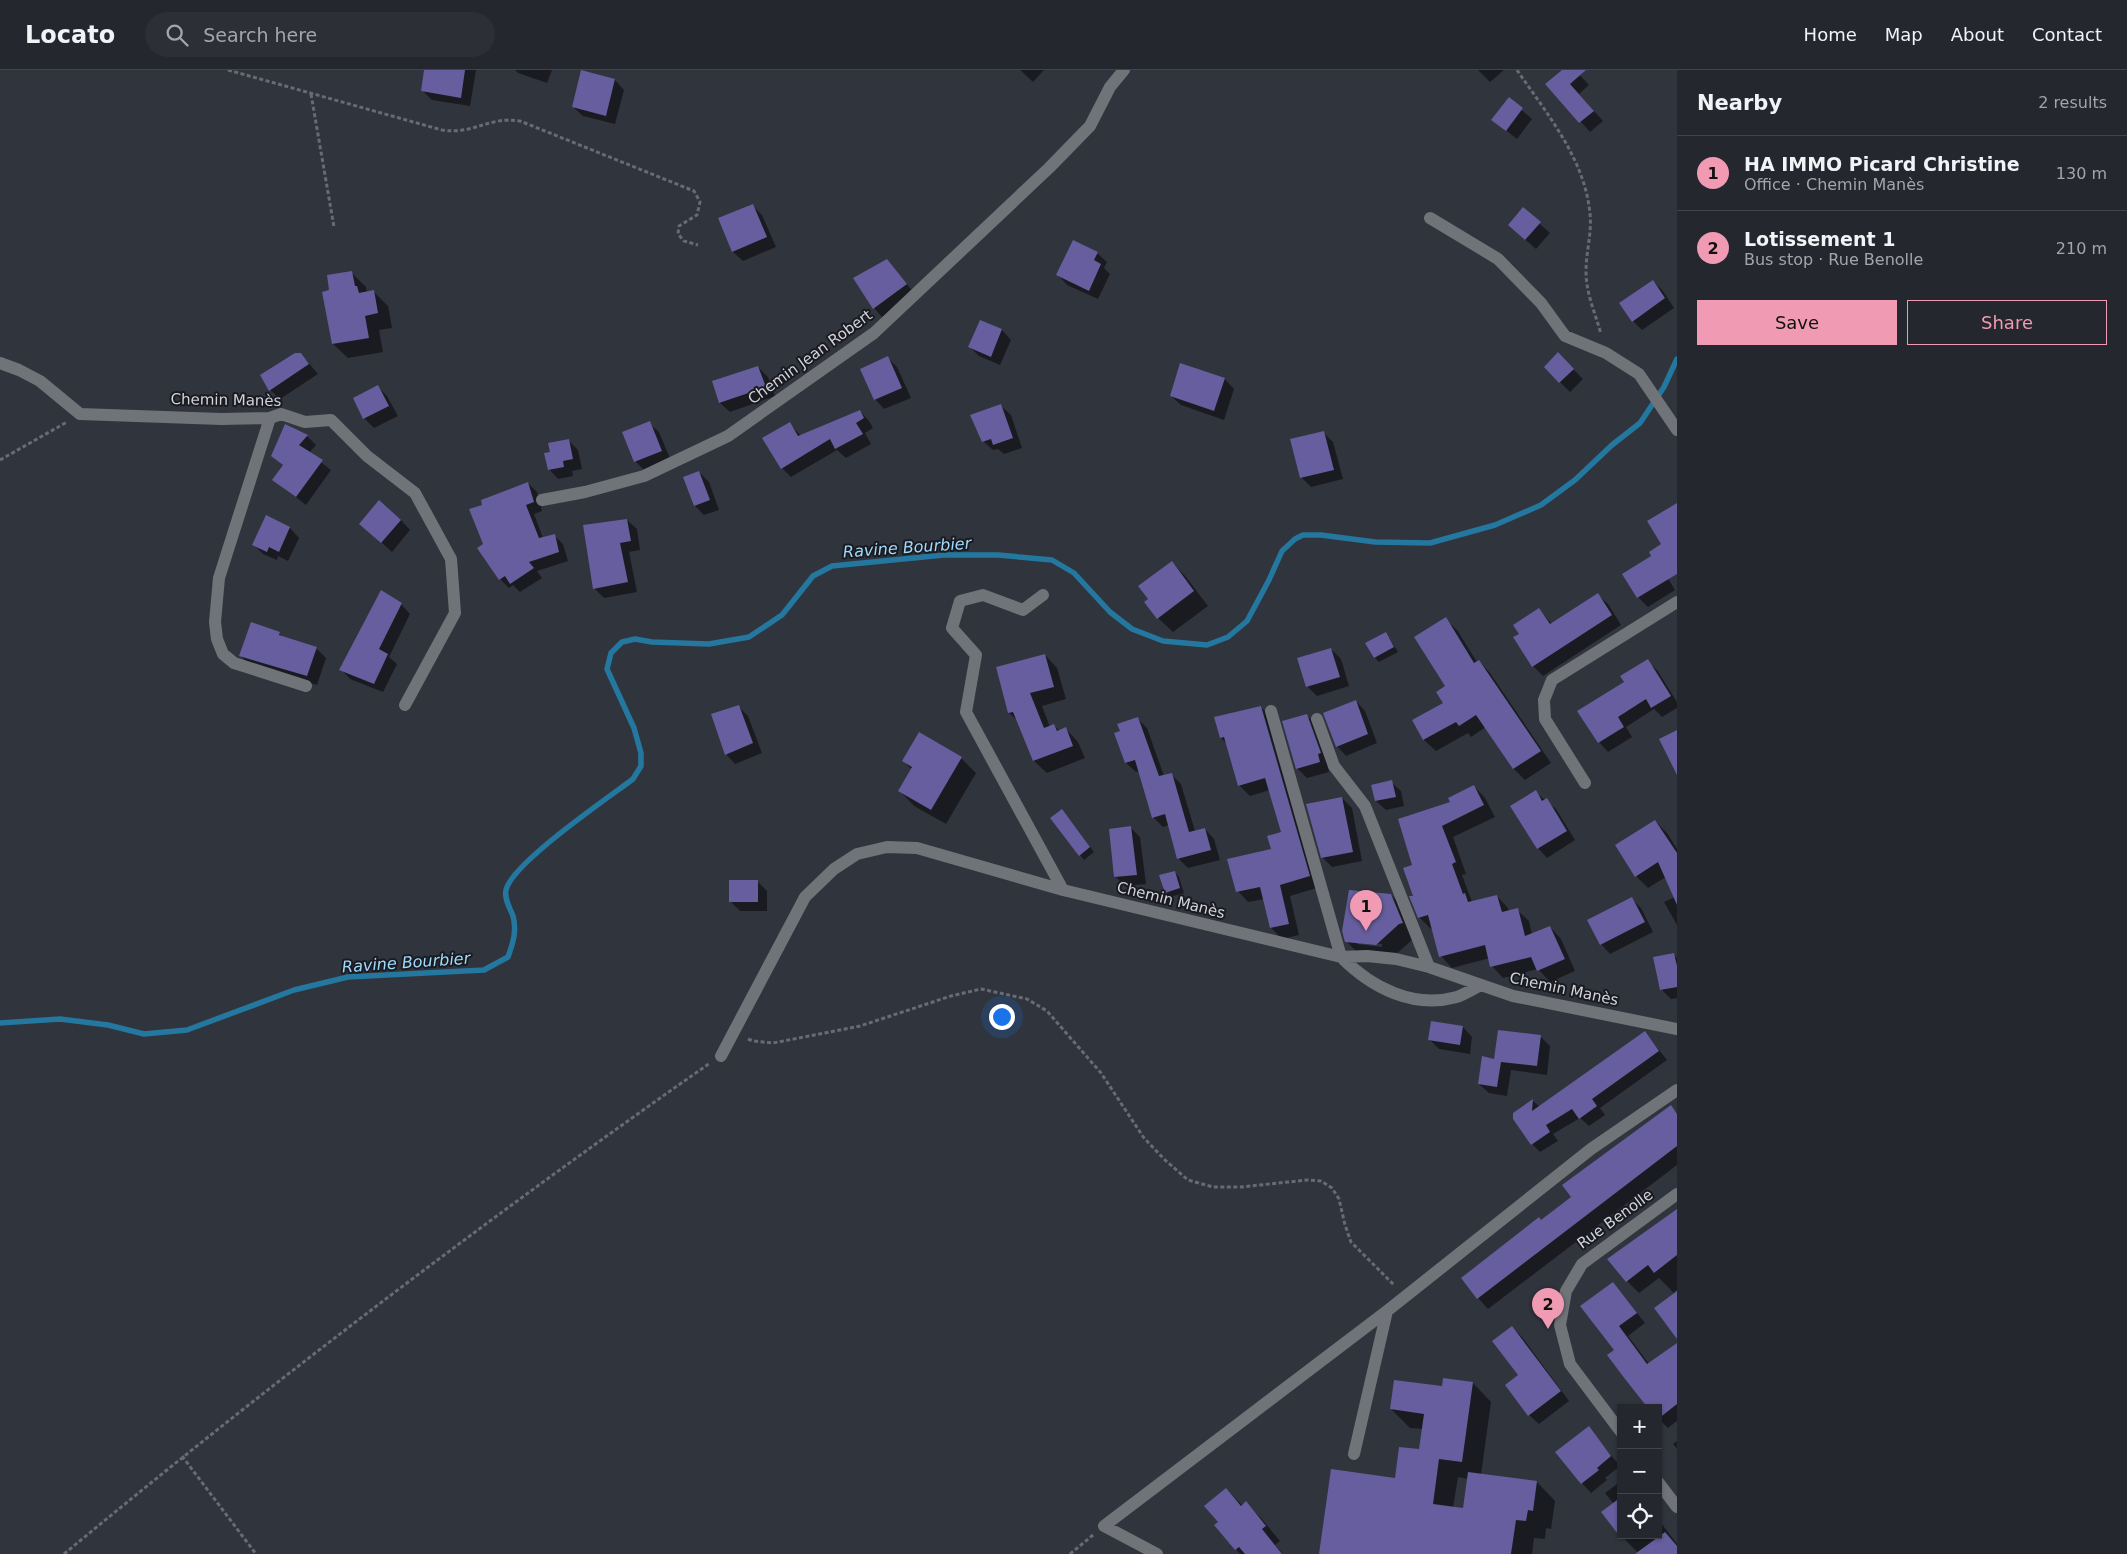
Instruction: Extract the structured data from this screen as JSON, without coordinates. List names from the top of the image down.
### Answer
{
  "streets": {
    "street": ["Chemin Jean Robert", "Chemin Manès", "Rue Benolle"]
  },
  "water": ["Ravine Bourbier"],
  "page": {
    "header": "Locato",
    "search": "Search here",
    "nav": [
      "Home",
      "Map",
      "About",
      "Contact"
    ],
    "heading": ["Nearby", "2 results"],
    "list": [
      {
        "mark": "1",
        "name": "HA IMMO Picard Christine",
        "note": "Office · Chemin Manès",
        "value": "130 m"
      },
      {
        "mark": "2",
        "name": "Lotissement 1",
        "note": "Bus stop · Rue Benolle",
        "value": "210 m"
      }
    ],
    "buttons": ["Save", "Share"],
    "pins": ["1", "2"],
    "map_buttons": ["+", "−"]
  }
}
